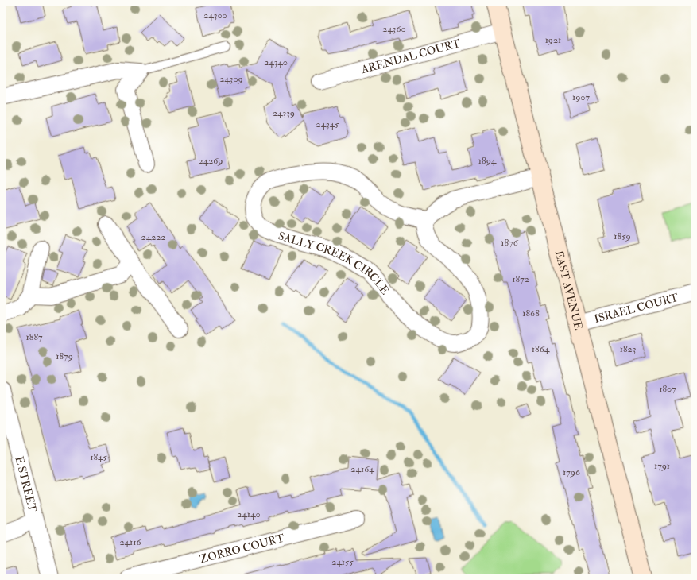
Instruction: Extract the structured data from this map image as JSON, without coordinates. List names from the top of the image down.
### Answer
{
  "streets": {
    "street": [
      "ARENDAL COURT",
      "SALLY CREEK CIRCLE",
      "EAST AVENUE",
      "ISRAEL COURT",
      "E STREET",
      "ZORRO COURT"
    ]
  },
  "crossings": [
    ["ARENDAL COURT", "EAST AVENUE"],
    ["EAST AVENUE", "ISRAEL COURT"]
  ],
  "house_numbers": [
    "24300",
    "24360",
    "1921",
    "24340",
    "24309",
    "1907",
    "24339",
    "24345",
    "24269",
    "1894",
    "1859",
    "24222",
    "1876",
    "1872",
    "1868",
    "1887",
    "1864",
    "1823",
    "1879",
    "1807",
    "1845",
    "1791",
    "24164",
    "1796",
    "24140",
    "24116",
    "24155"
  ]
}
